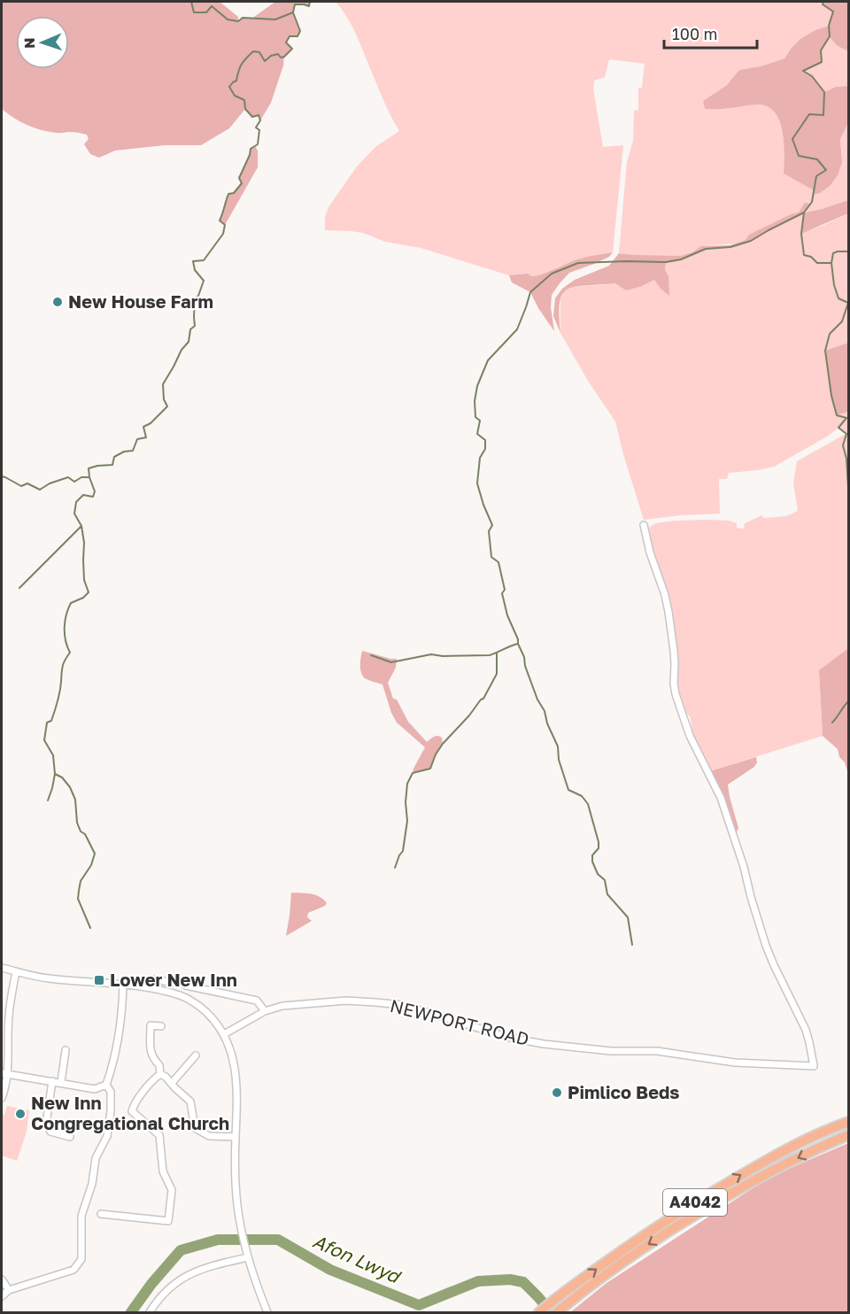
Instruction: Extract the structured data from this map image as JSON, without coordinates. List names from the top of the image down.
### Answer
{
  "streets": {
    "highway": ["A4042"],
    "street": ["NEWPORT ROAD"]
  },
  "water": ["Afon Lwyd"],
  "places": {
    "other": ["New House Farm", "Pimlico Beds", "New Inn Congregational Church"],
    "transit": ["Lower New Inn"]
  },
  "scale_bar": "100 m",
  "north": "left"
}
